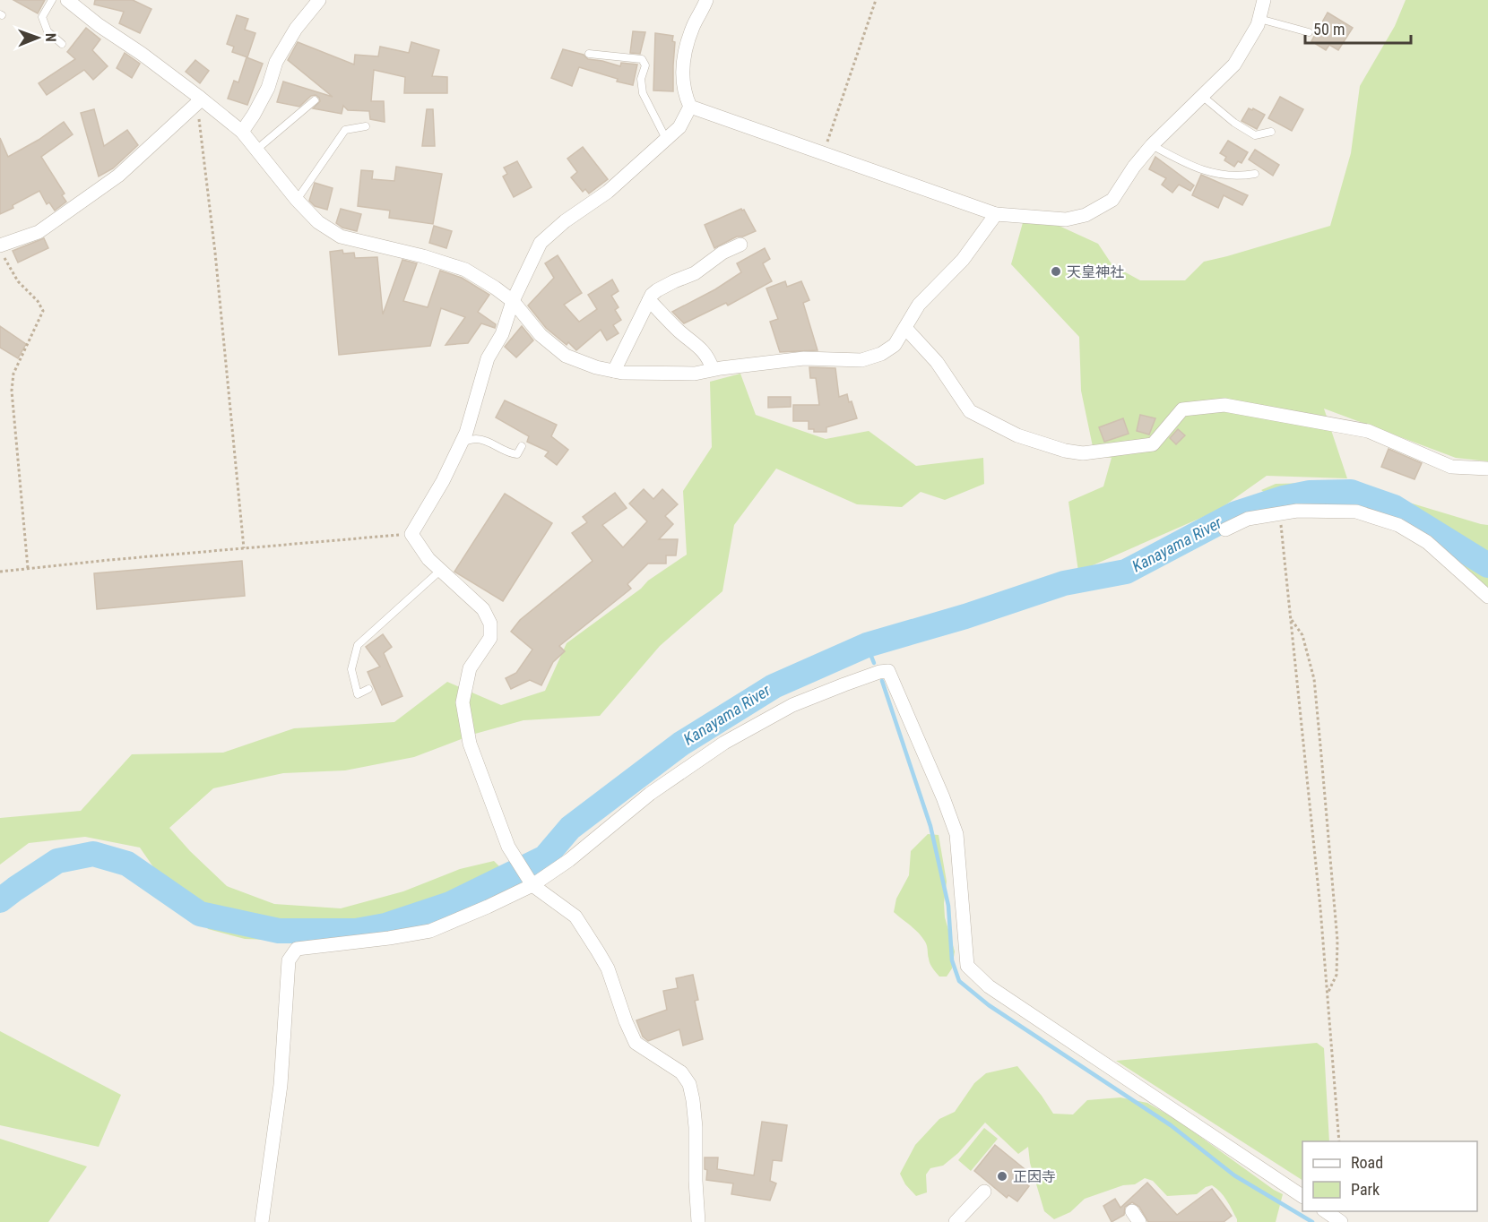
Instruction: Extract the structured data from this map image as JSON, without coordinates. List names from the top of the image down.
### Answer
{
  "water": ["Kanayama River"],
  "places": ["天皇神社", "正因寺"],
  "legend": ["Road", "Park"],
  "scale_bar": "50 m",
  "north": "right"
}
